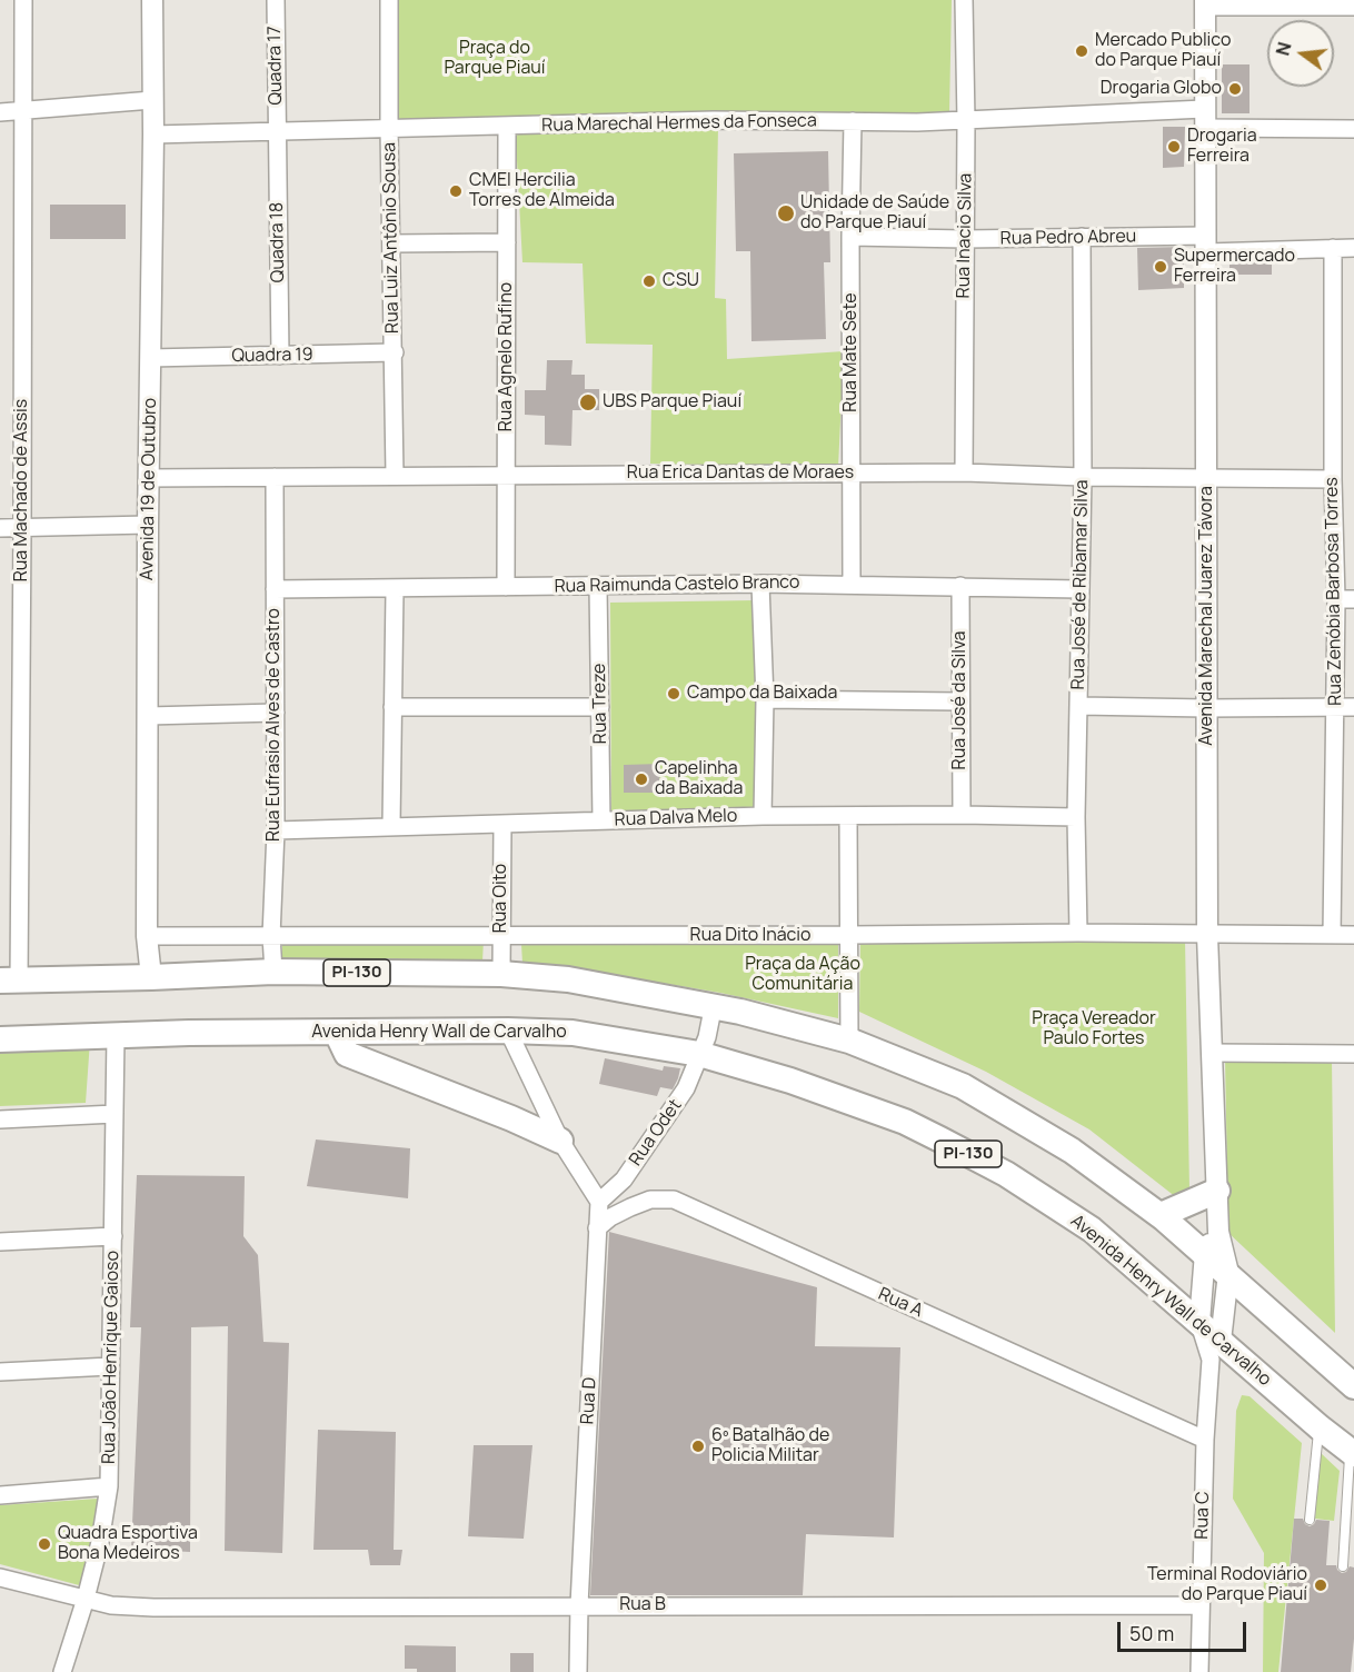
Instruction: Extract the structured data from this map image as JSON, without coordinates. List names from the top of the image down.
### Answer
{
  "streets": {
    "main road": ["PI-130", "Avenida Henry Wall de Carvalho"],
    "street": [
      "Quadra 17",
      "Rua Marechal Hermes da Fonseca",
      "Rua Inacio Silva",
      "Rua Luiz Antônio Sousa",
      "Rua Pedro Abreu",
      "Quadra 18",
      "Rua Mate Sete",
      "Quadra 19",
      "Rua Agnelo Rufino",
      "Rua Erica Dantas de Moraes",
      "Avenida 19 de Outubro",
      "Rua Machado de Assis",
      "Rua Raimunda Castelo Branco",
      "Rua José de Ribamar Silva",
      "Rua Zenóbia Barbosa Torres",
      "Avenida Marechal Juarez Távora",
      "Rua José da Silva",
      "Rua Treze",
      "Rua Eufrasio Alves de Castro",
      "Rua Dalva Melo",
      "Rua Oito",
      "Rua Dito Inácio",
      "Rua Odet",
      "Rua A",
      "Rua João Henrique Gaioso",
      "Rua D",
      "Rua C",
      "Rua B"
    ]
  },
  "crossings": [
    ["Quadra 17", "Rua Marechal Hermes da Fonseca"],
    ["Quadra 17", "Quadra 18"],
    ["Rua Marechal Hermes da Fonseca", "Rua Inacio Silva"],
    ["Rua Marechal Hermes da Fonseca", "Rua Luiz Antônio Sousa"],
    ["Rua Marechal Hermes da Fonseca", "Quadra 18"],
    ["Rua Marechal Hermes da Fonseca", "Rua Mate Sete"],
    ["Rua Marechal Hermes da Fonseca", "Rua Agnelo Rufino"],
    ["Rua Marechal Hermes da Fonseca", "Avenida 19 de Outubro"],
    ["Rua Marechal Hermes da Fonseca", "Avenida Marechal Juarez Távora"],
    ["Rua Inacio Silva", "Rua Pedro Abreu"],
    ["Rua Inacio Silva", "Rua Erica Dantas de Moraes"],
    ["Rua Luiz Antônio Sousa", "Quadra 19"],
    ["Rua Luiz Antônio Sousa", "Rua Erica Dantas de Moraes"],
    ["Rua Pedro Abreu", "Rua Mate Sete"],
    ["Rua Pedro Abreu", "Rua José de Ribamar Silva"],
    ["Rua Pedro Abreu", "Rua Zenóbia Barbosa Torres"],
    ["Rua Pedro Abreu", "Avenida Marechal Juarez Távora"],
    ["Quadra 18", "Quadra 19"],
    ["Rua Mate Sete", "Rua Erica Dantas de Moraes"],
    ["Rua Mate Sete", "Rua Raimunda Castelo Branco"],
    ["Quadra 19", "Avenida 19 de Outubro"],
    ["Rua Agnelo Rufino", "Rua Erica Dantas de Moraes"],
    ["Rua Agnelo Rufino", "Rua Raimunda Castelo Branco"],
    ["Rua Erica Dantas de Moraes", "Avenida 19 de Outubro"],
    ["Rua Erica Dantas de Moraes", "Rua José de Ribamar Silva"],
    ["Rua Erica Dantas de Moraes", "Rua Zenóbia Barbosa Torres"],
    ["Rua Erica Dantas de Moraes", "Avenida Marechal Juarez Távora"],
    ["Rua Erica Dantas de Moraes", "Rua Eufrasio Alves de Castro"],
    ["Avenida 19 de Outubro", "Rua Dito Inácio"],
    ["Avenida 19 de Outubro", "PI-130"],
    ["Rua Machado de Assis", "PI-130"],
    ["Rua Raimunda Castelo Branco", "Rua José de Ribamar Silva"],
    ["Rua Raimunda Castelo Branco", "Rua José da Silva"],
    ["Rua Raimunda Castelo Branco", "Rua Treze"],
    ["Rua Raimunda Castelo Branco", "Rua Eufrasio Alves de Castro"],
    ["Rua José de Ribamar Silva", "Rua Dalva Melo"],
    ["Rua José de Ribamar Silva", "Rua Dito Inácio"],
    ["Rua Zenóbia Barbosa Torres", "Rua Dito Inácio"],
    ["Avenida Marechal Juarez Távora", "Rua Dito Inácio"],
    ["Avenida Marechal Juarez Távora", "PI-130"],
    ["Rua José da Silva", "Rua Dalva Melo"],
    ["Rua Treze", "Rua Dalva Melo"],
    ["Rua Eufrasio Alves de Castro", "Rua Dalva Melo"],
    ["Rua Eufrasio Alves de Castro", "Rua Dito Inácio"],
    ["Rua Eufrasio Alves de Castro", "PI-130"],
    ["Rua Dalva Melo", "Rua Oito"],
    ["Rua Oito", "Rua Dito Inácio"],
    ["Rua Oito", "PI-130"],
    ["PI-130", "Rua Odet"],
    ["Avenida Henry Wall de Carvalho", "Rua Odet"],
    ["Avenida Henry Wall de Carvalho", "Rua João Henrique Gaioso"],
    ["Avenida Henry Wall de Carvalho", "Rua C"],
    ["Rua Odet", "Rua D"],
    ["Rua A", "Rua D"],
    ["Rua A", "Rua C"],
    ["Rua João Henrique Gaioso", "Rua B"],
    ["Rua D", "Rua B"],
    ["Rua C", "Rua B"]
  ],
  "parks": ["Praça do Parque Piauí", "Praça da Ação Comunitária", "Praça Vereador Paulo Fortes"],
  "places": [
    "Mercado Publico do Parque Piauí",
    "Drogaria Globo",
    "Drogaria Ferreira",
    "CMEI Hercilia Torres de Almeida",
    "Unidade de Saúde do Parque Piauí",
    "Supermercado Ferreira",
    "CSU",
    "UBS Parque Piauí",
    "Campo da Baixada",
    "Capelinha da Baixada",
    "6º Batalhão de Policia Militar",
    "Quadra Esportiva Bona Medeiros",
    "Terminal Rodoviário do Parque Piauí"
  ],
  "scale_bar": "50 m",
  "north": "left"
}
